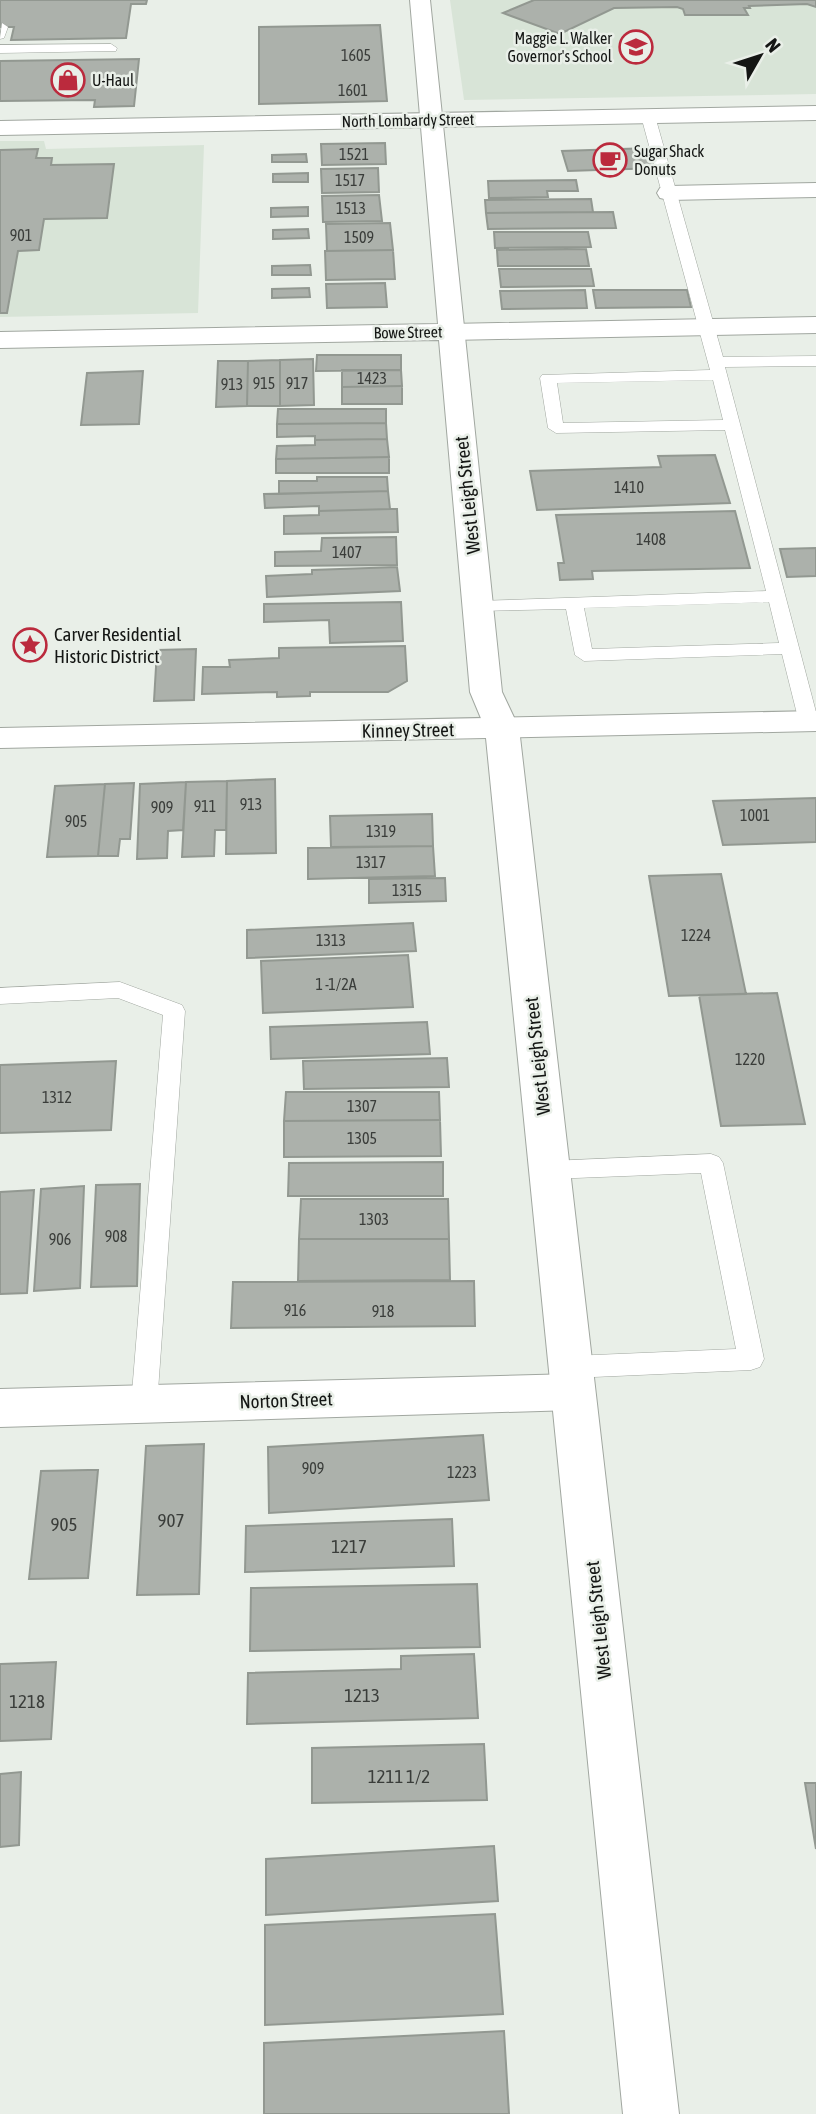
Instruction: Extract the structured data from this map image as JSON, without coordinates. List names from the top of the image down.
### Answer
{
  "streets": {
    "street": [
      "North Lombardy Street",
      "Bowe Street",
      "West Leigh Street",
      "Kinney Street",
      "Norton Street"
    ]
  },
  "crossings": [
    ["North Lombardy Street", "West Leigh Street"],
    ["Bowe Street", "West Leigh Street"],
    ["West Leigh Street", "Kinney Street"],
    ["West Leigh Street", "Norton Street"]
  ],
  "places": {
    "school or university": ["Maggie L. Walker Governor's School"],
    "shop": ["U-Haul"],
    "cafe": ["Sugar Shack Donuts"],
    "place": ["Carver Residential Historic District"]
  },
  "house_numbers": [
    "1605",
    "1601",
    "1521",
    "1517",
    "1513",
    "901",
    "1509",
    "1423",
    "915",
    "917",
    "913",
    "1410",
    "1408",
    "1407",
    "913",
    "911",
    "909",
    "1001",
    "905",
    "1319",
    "1317",
    "1315",
    "1224",
    "1313",
    "1 -1/2A",
    "1220",
    "1312",
    "1307",
    "1305",
    "1303",
    "908",
    "906",
    "916",
    "918",
    "909",
    "1223",
    "907",
    "905",
    "1217",
    "1213",
    "1218",
    "1211 1/2"
  ],
  "north": "top right"
}
